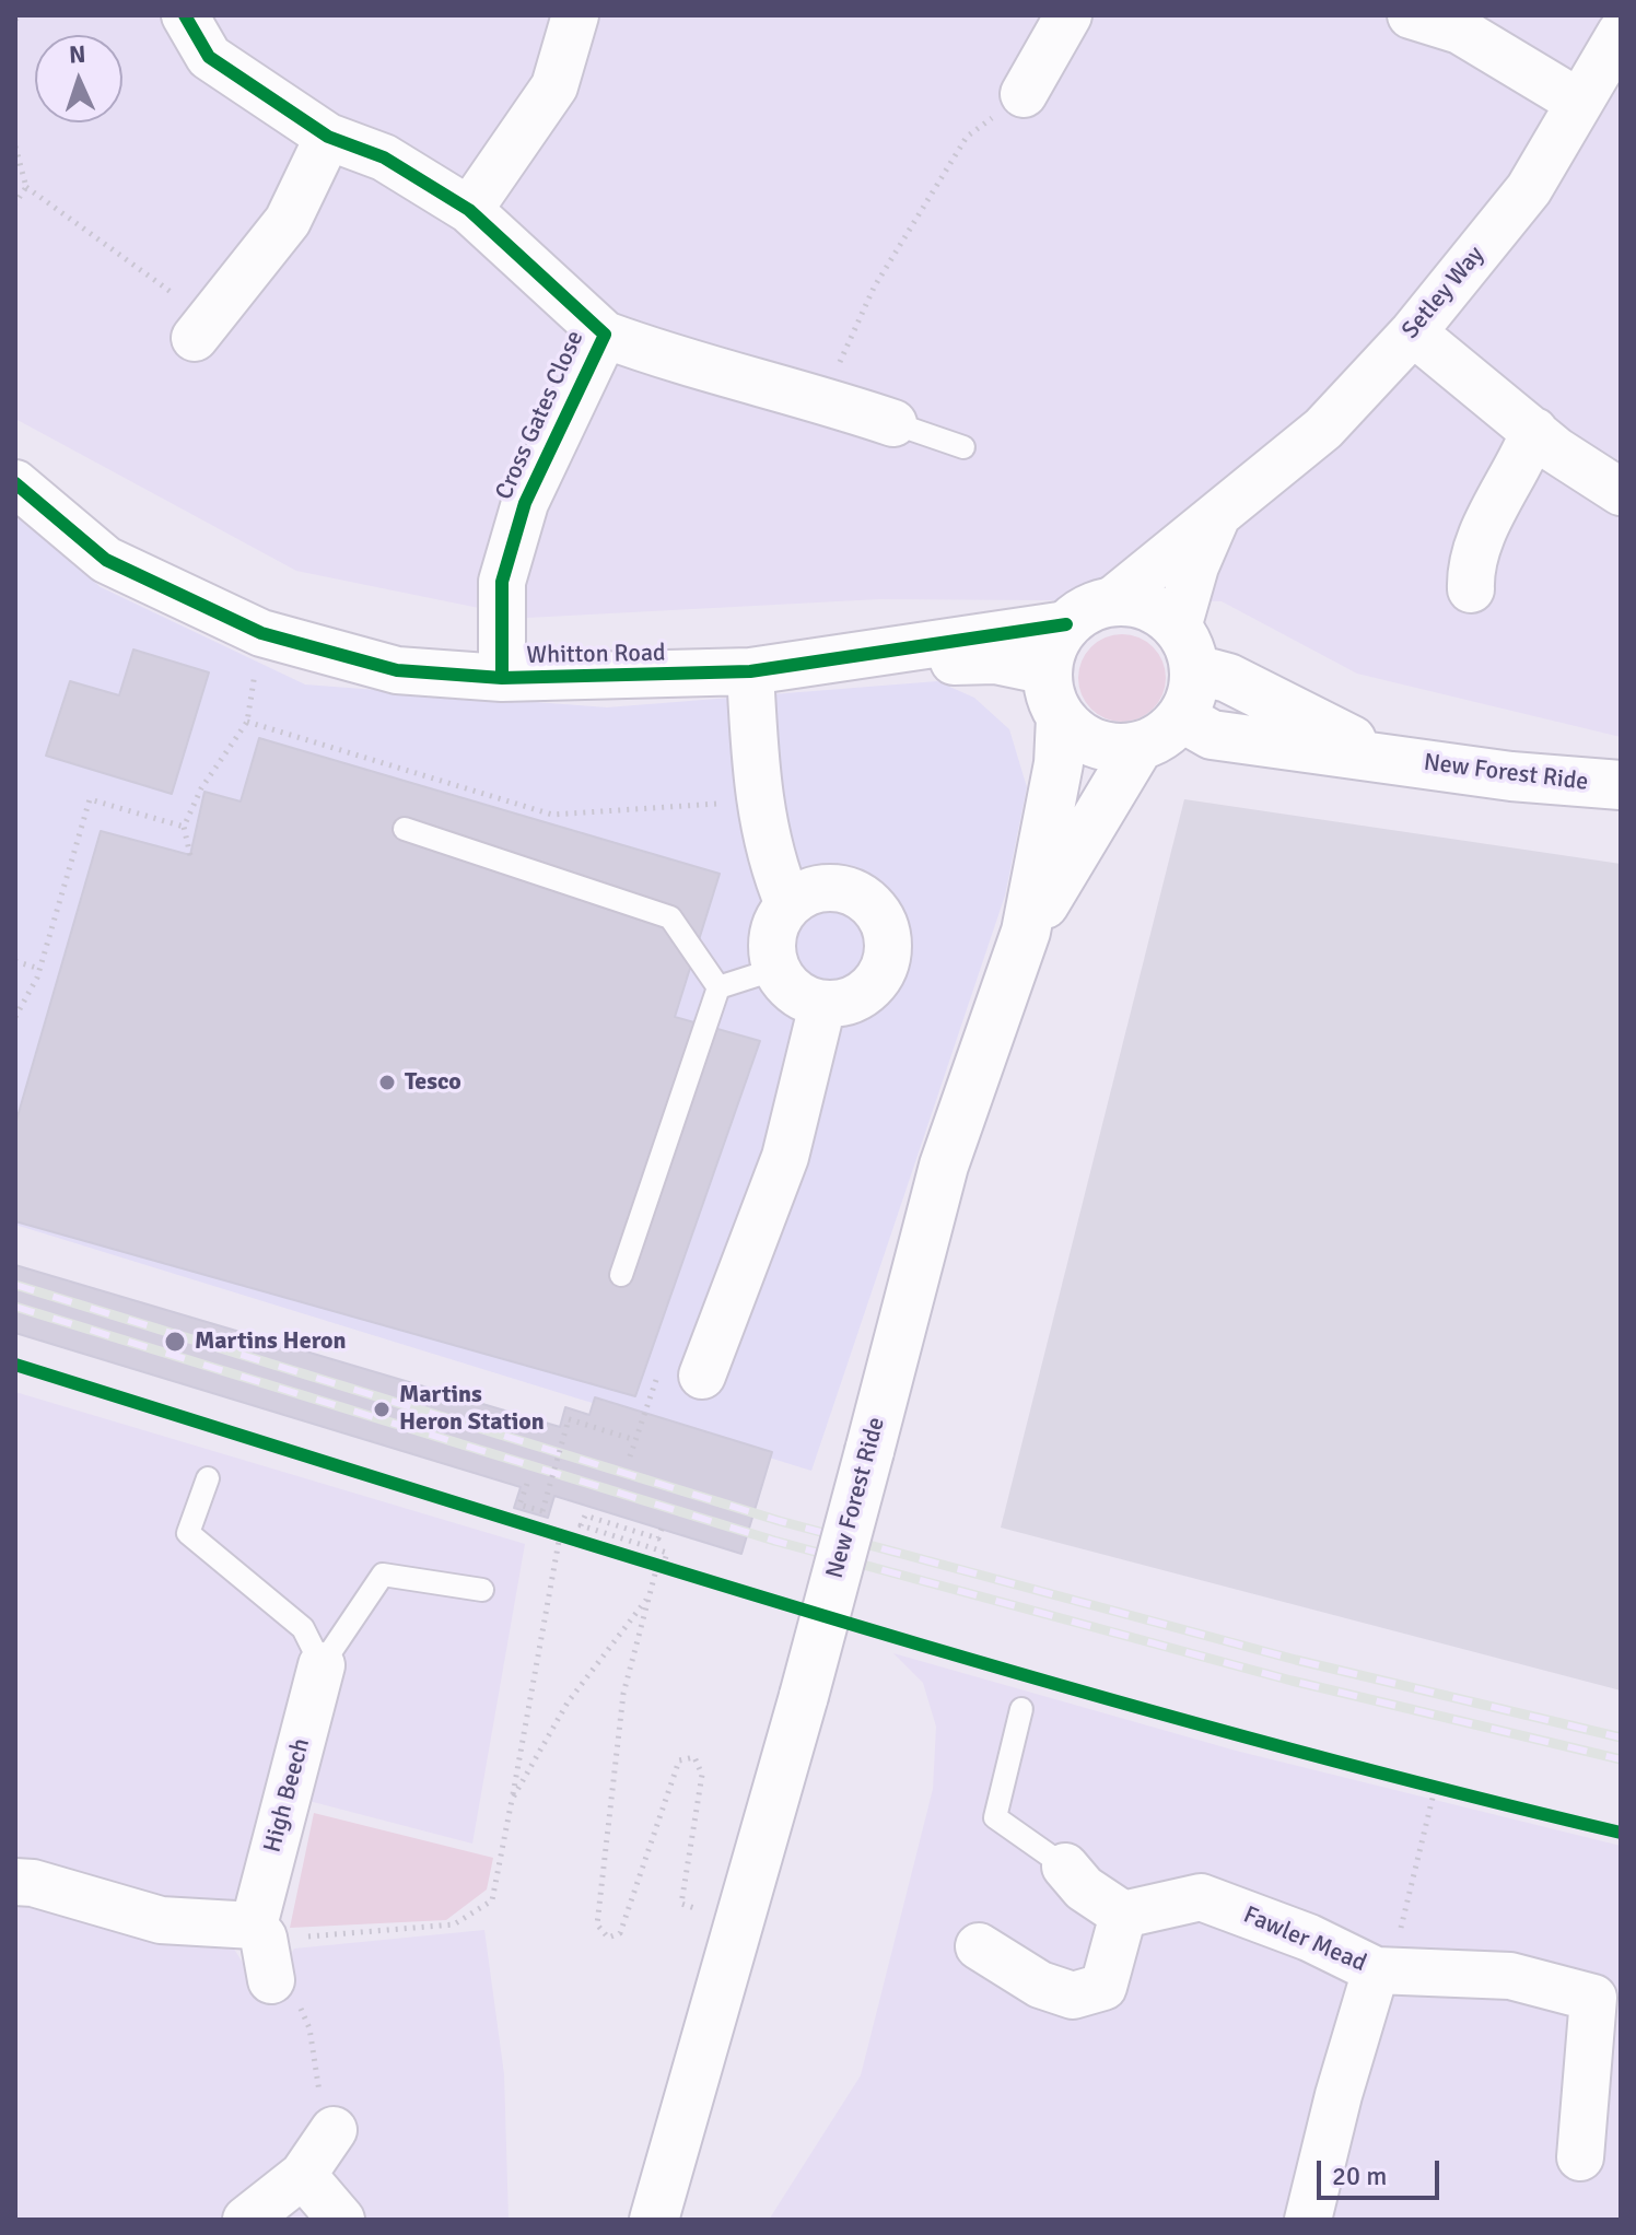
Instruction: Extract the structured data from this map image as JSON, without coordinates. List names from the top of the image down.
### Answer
{
  "streets": {
    "main road": ["New Forest Ride"],
    "street": [
      "Setley Way",
      "Cross Gates Close",
      "Whitton Road",
      "High Beech",
      "Fawler Mead"
    ]
  },
  "crossings": [
    ["Setley Way", "Whitton Road"],
    ["Setley Way", "New Forest Ride"],
    ["Cross Gates Close", "Whitton Road"],
    ["Whitton Road", "New Forest Ride"]
  ],
  "places": ["Tesco", "Martins Heron", "Martins Heron Station"],
  "scale_bar": "20 m",
  "north": "top"
}
